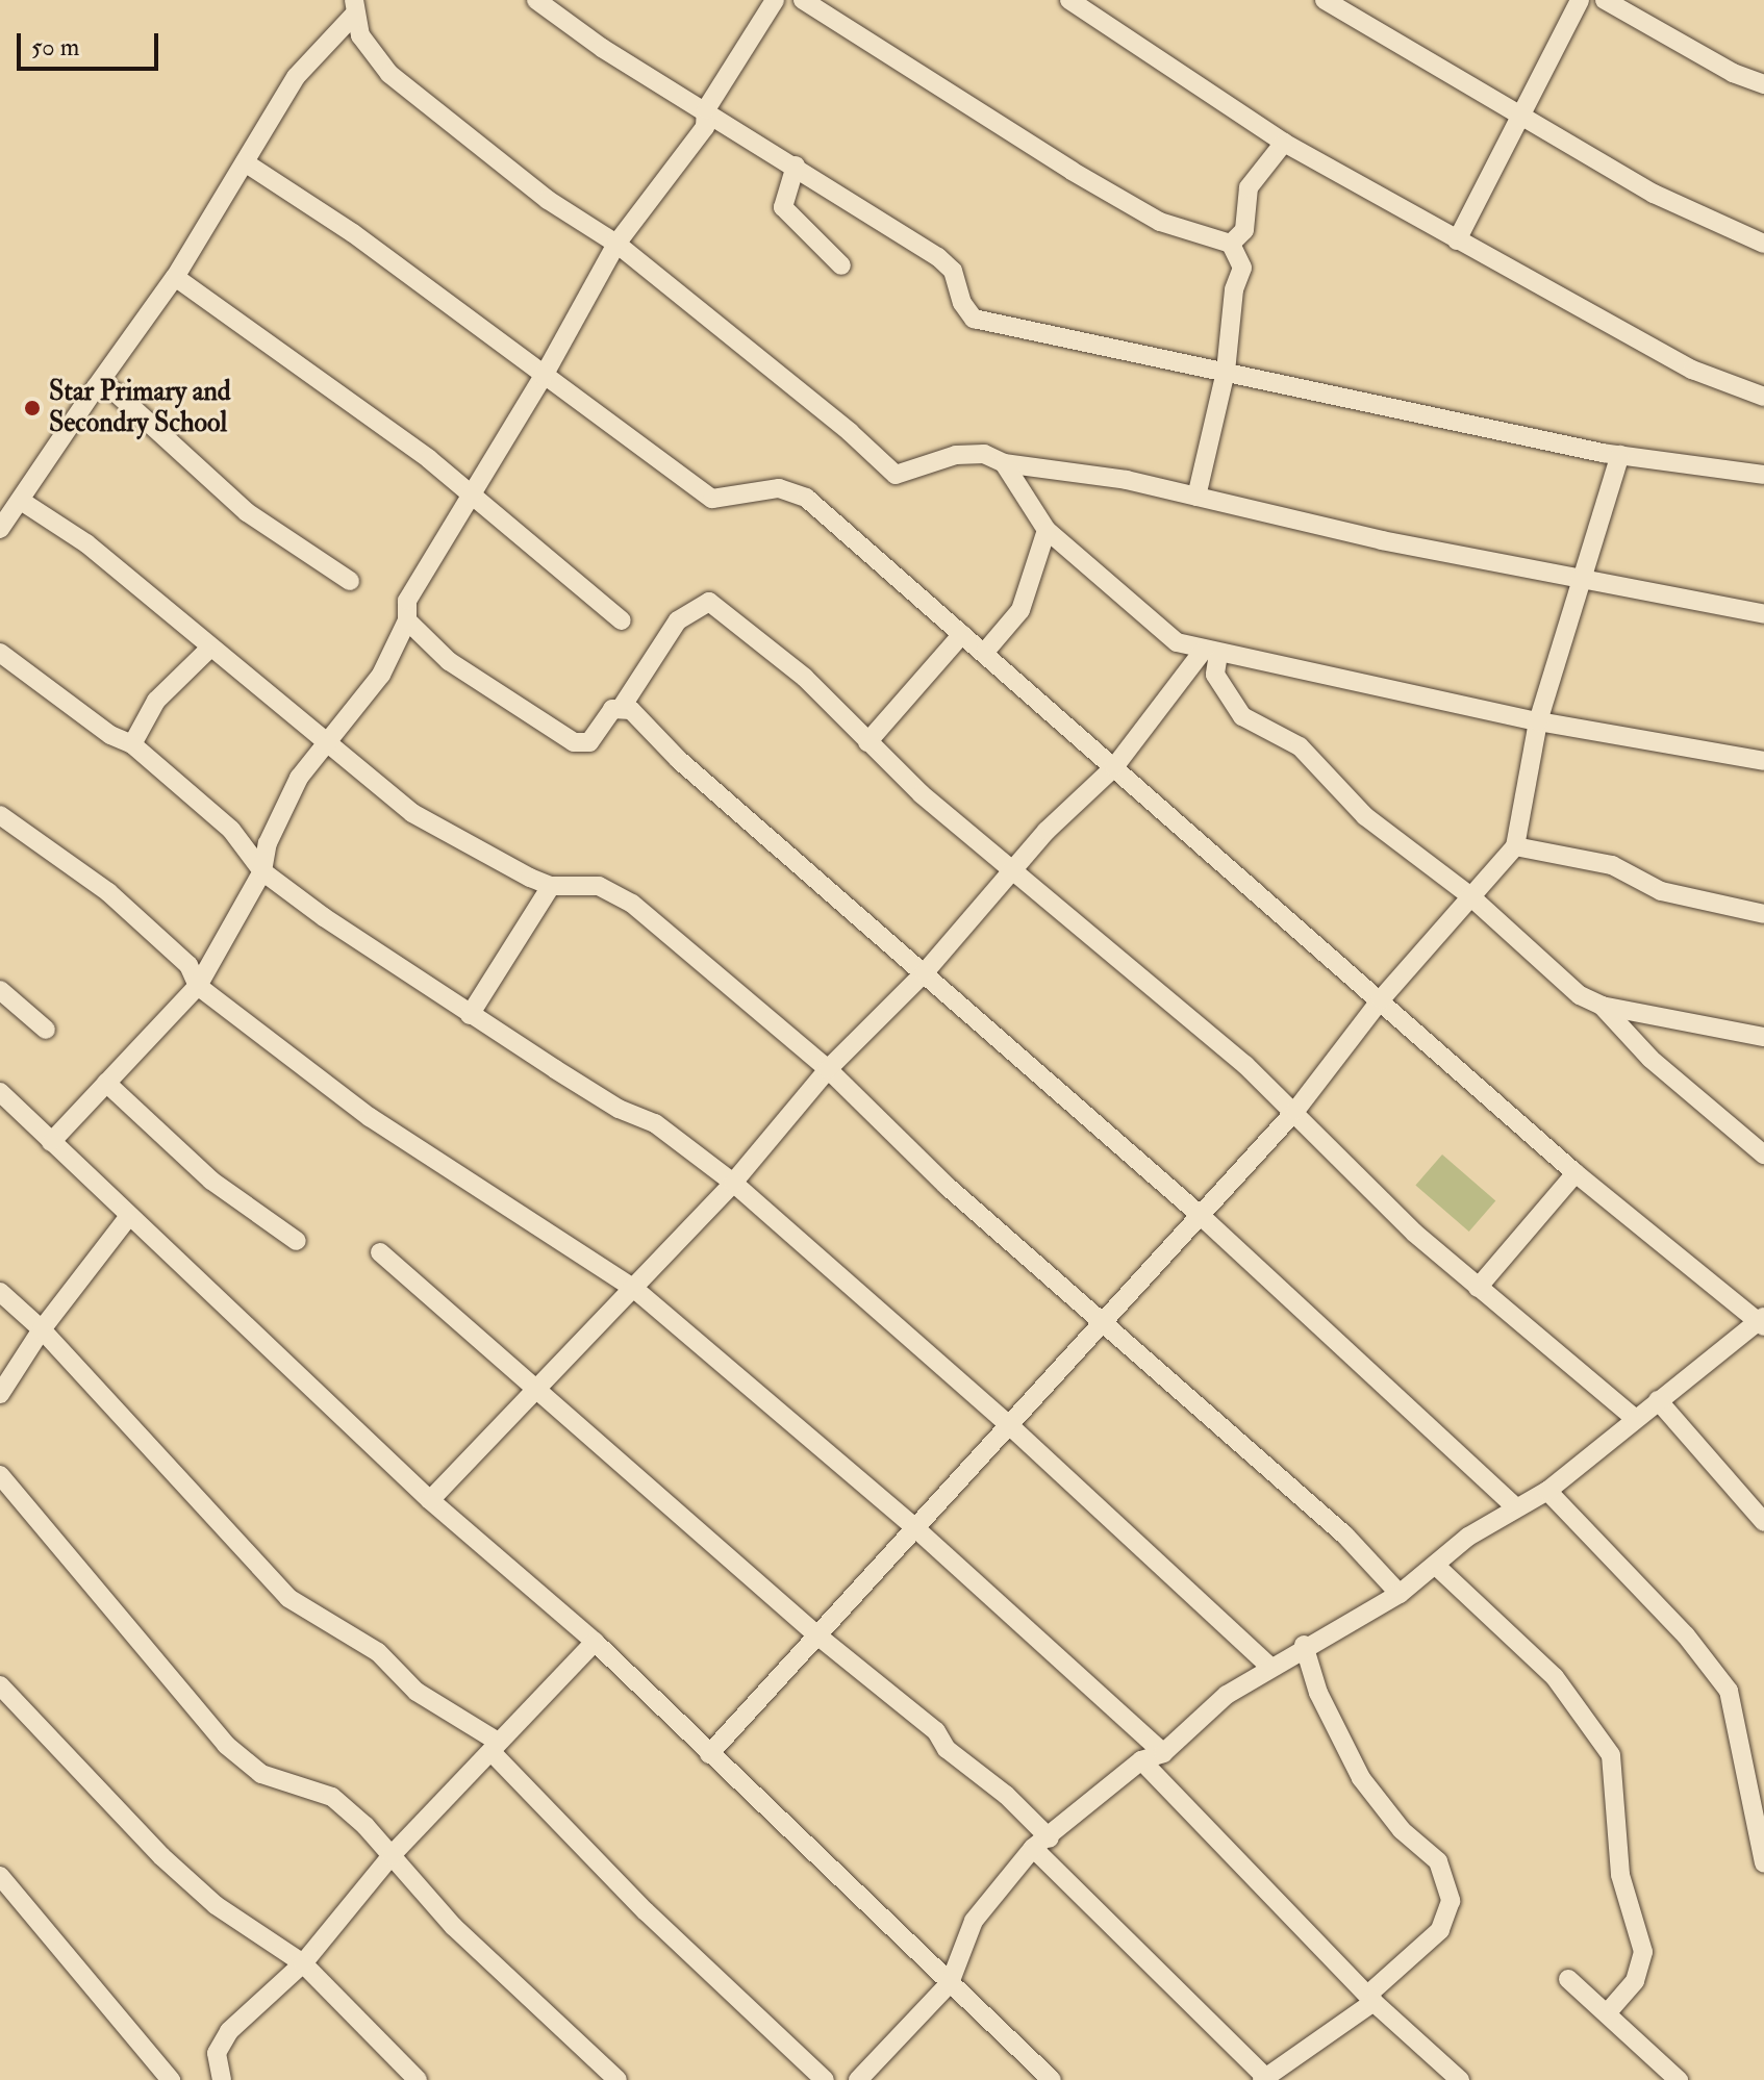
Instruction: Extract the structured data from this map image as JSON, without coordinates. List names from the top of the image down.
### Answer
{
  "places": ["Star Primary and Secondry School"],
  "scale_bar": "50 m"
}
